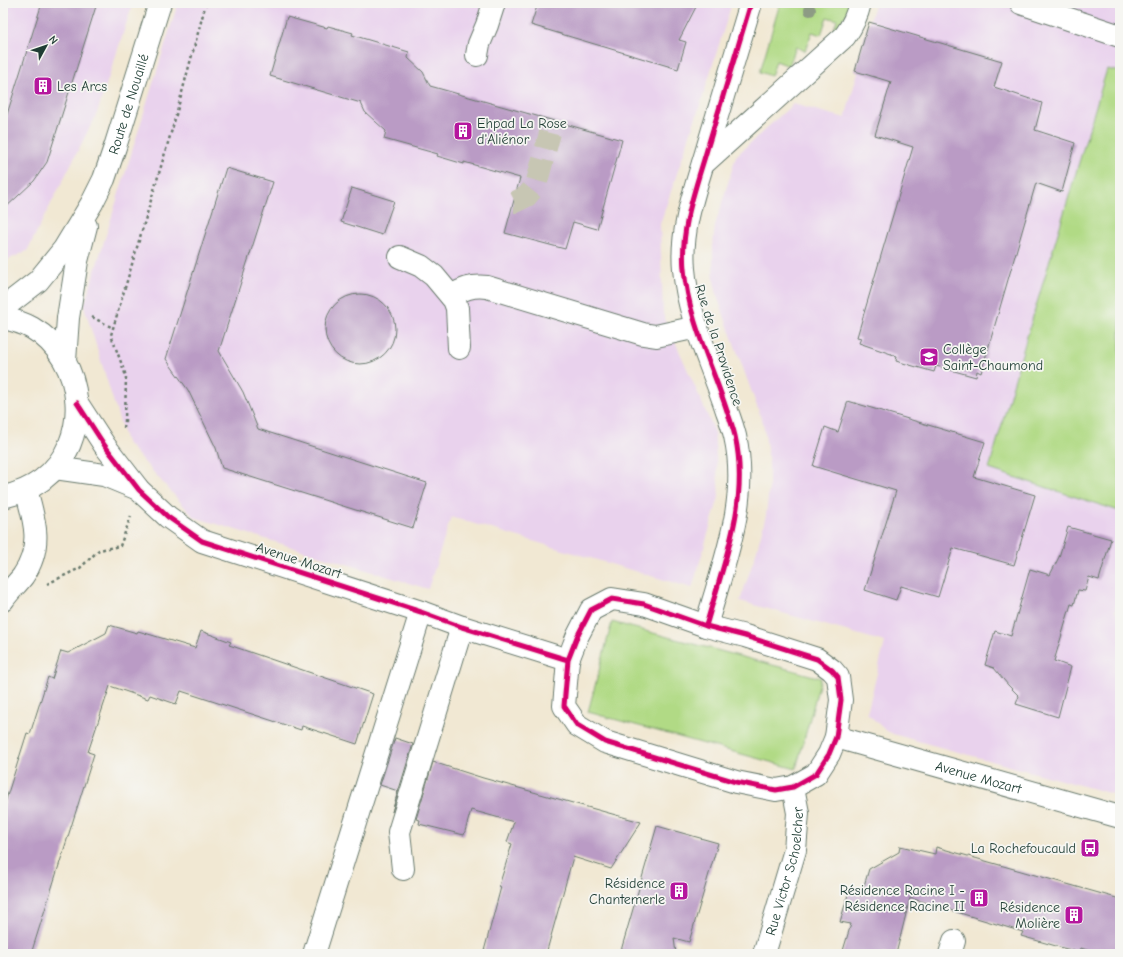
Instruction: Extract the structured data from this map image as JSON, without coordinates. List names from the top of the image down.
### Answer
{
  "streets": {
    "street": [
      "Route de Nouaillé",
      "Rue de la Providence",
      "Avenue Mozart",
      "Rue Victor Schoelcher"
    ]
  },
  "places": {
    "building": [
      "Les Arcs",
      "Ehpad La Rose d'Aliénor",
      "Résidence Chantemerle",
      "Résidence Racine I - Résidence Racine II",
      "Résidence Molière"
    ],
    "school or university": ["Collège Saint-Chaumond"],
    "bus stop": ["La Rochefoucauld"]
  },
  "north": "top right"
}
